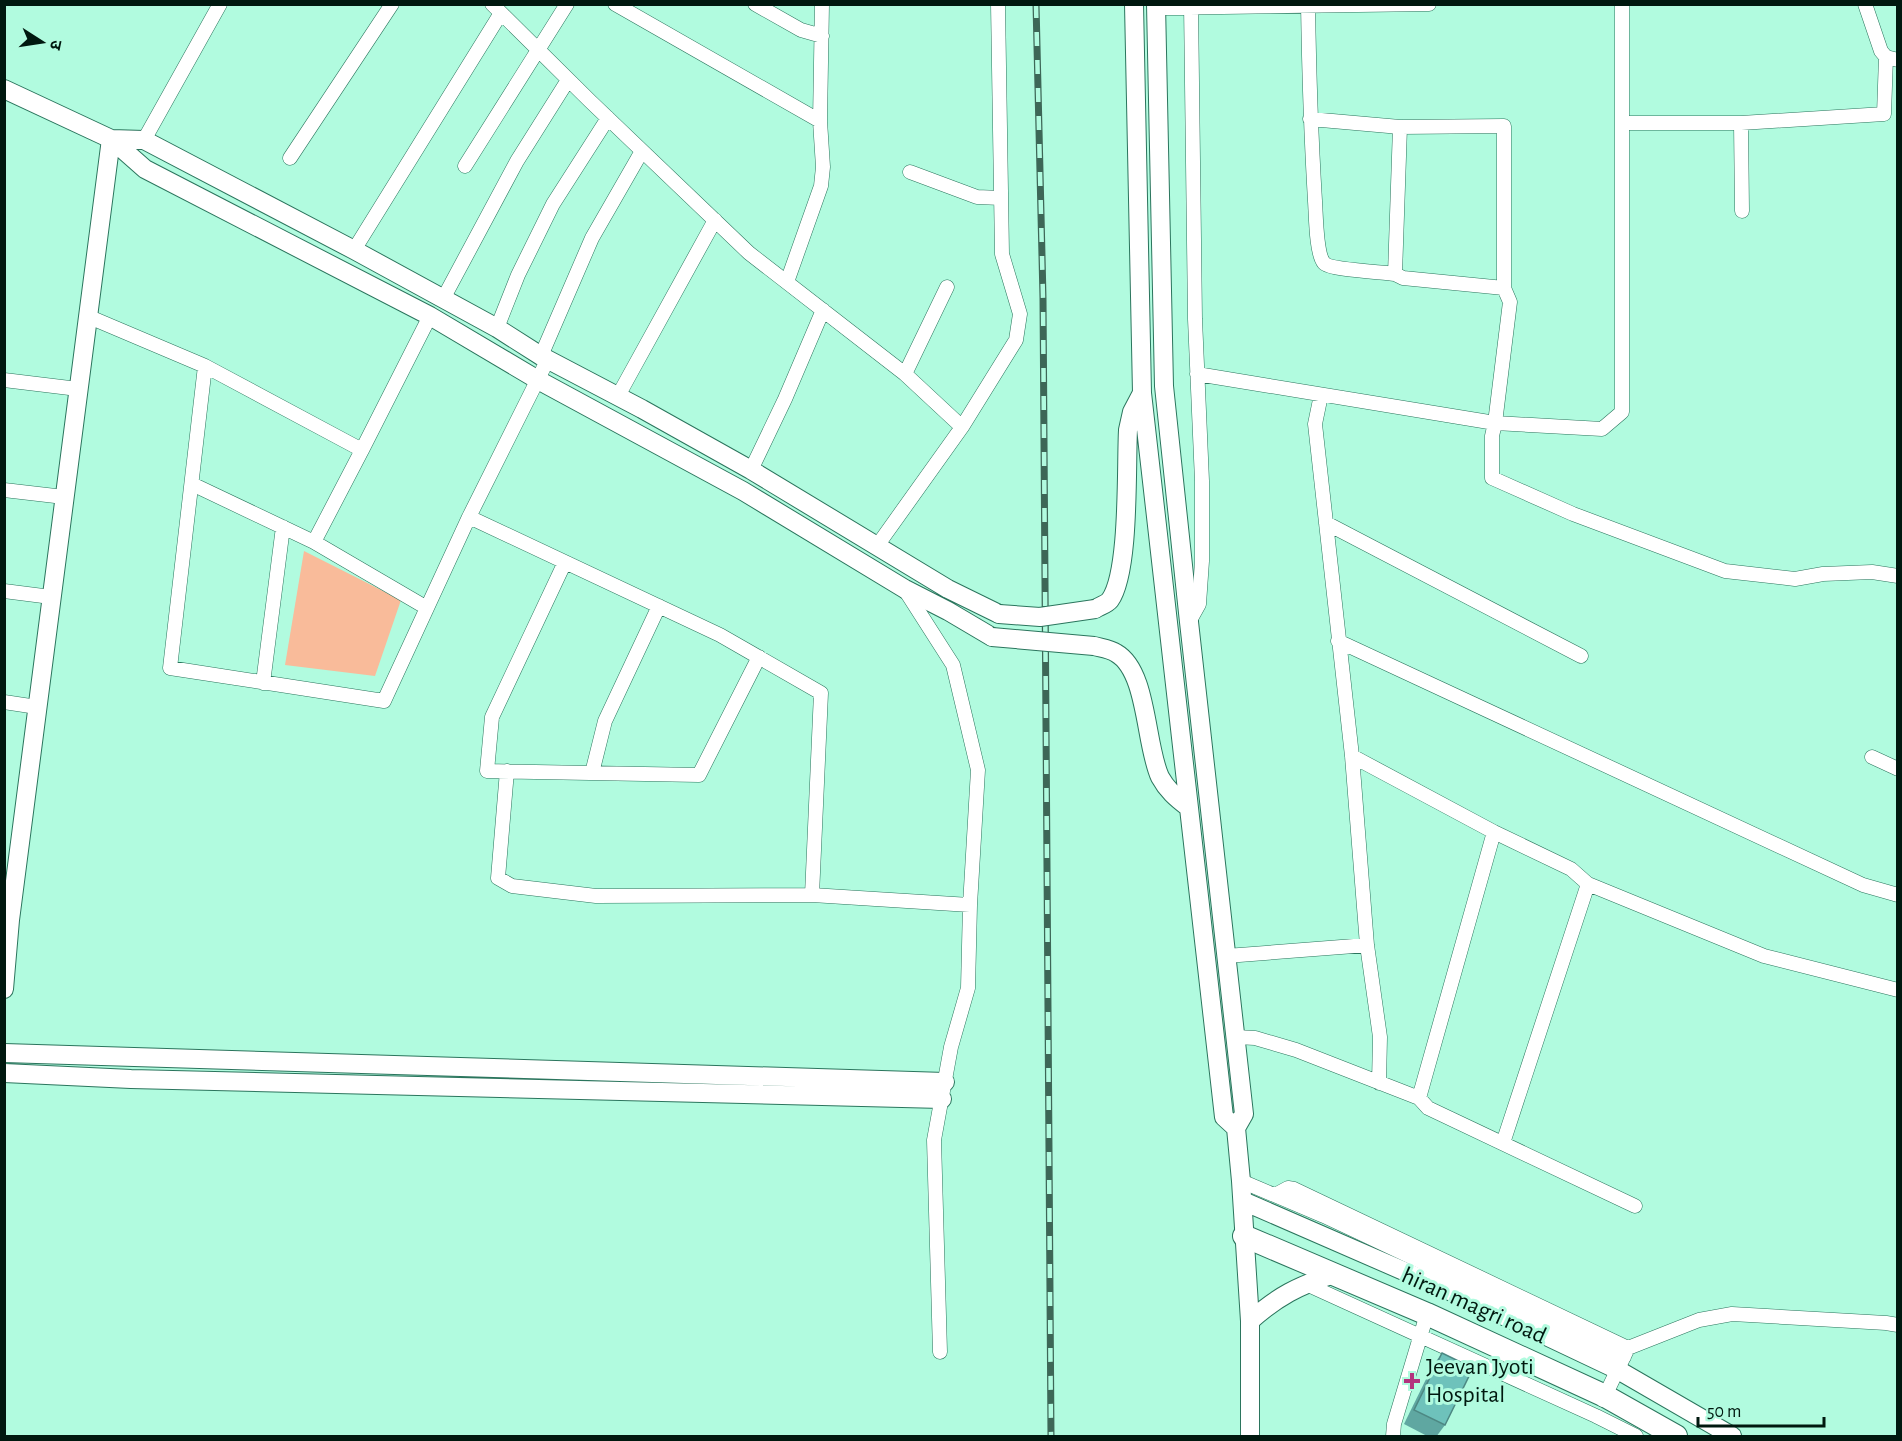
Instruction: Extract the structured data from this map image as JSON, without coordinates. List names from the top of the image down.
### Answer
{
  "streets": {
    "main road": ["hiran magri road"]
  },
  "places": {
    "health": ["Jeevan Jyoti Hospital"]
  },
  "scale_bar": "50 m",
  "north": "right"
}
